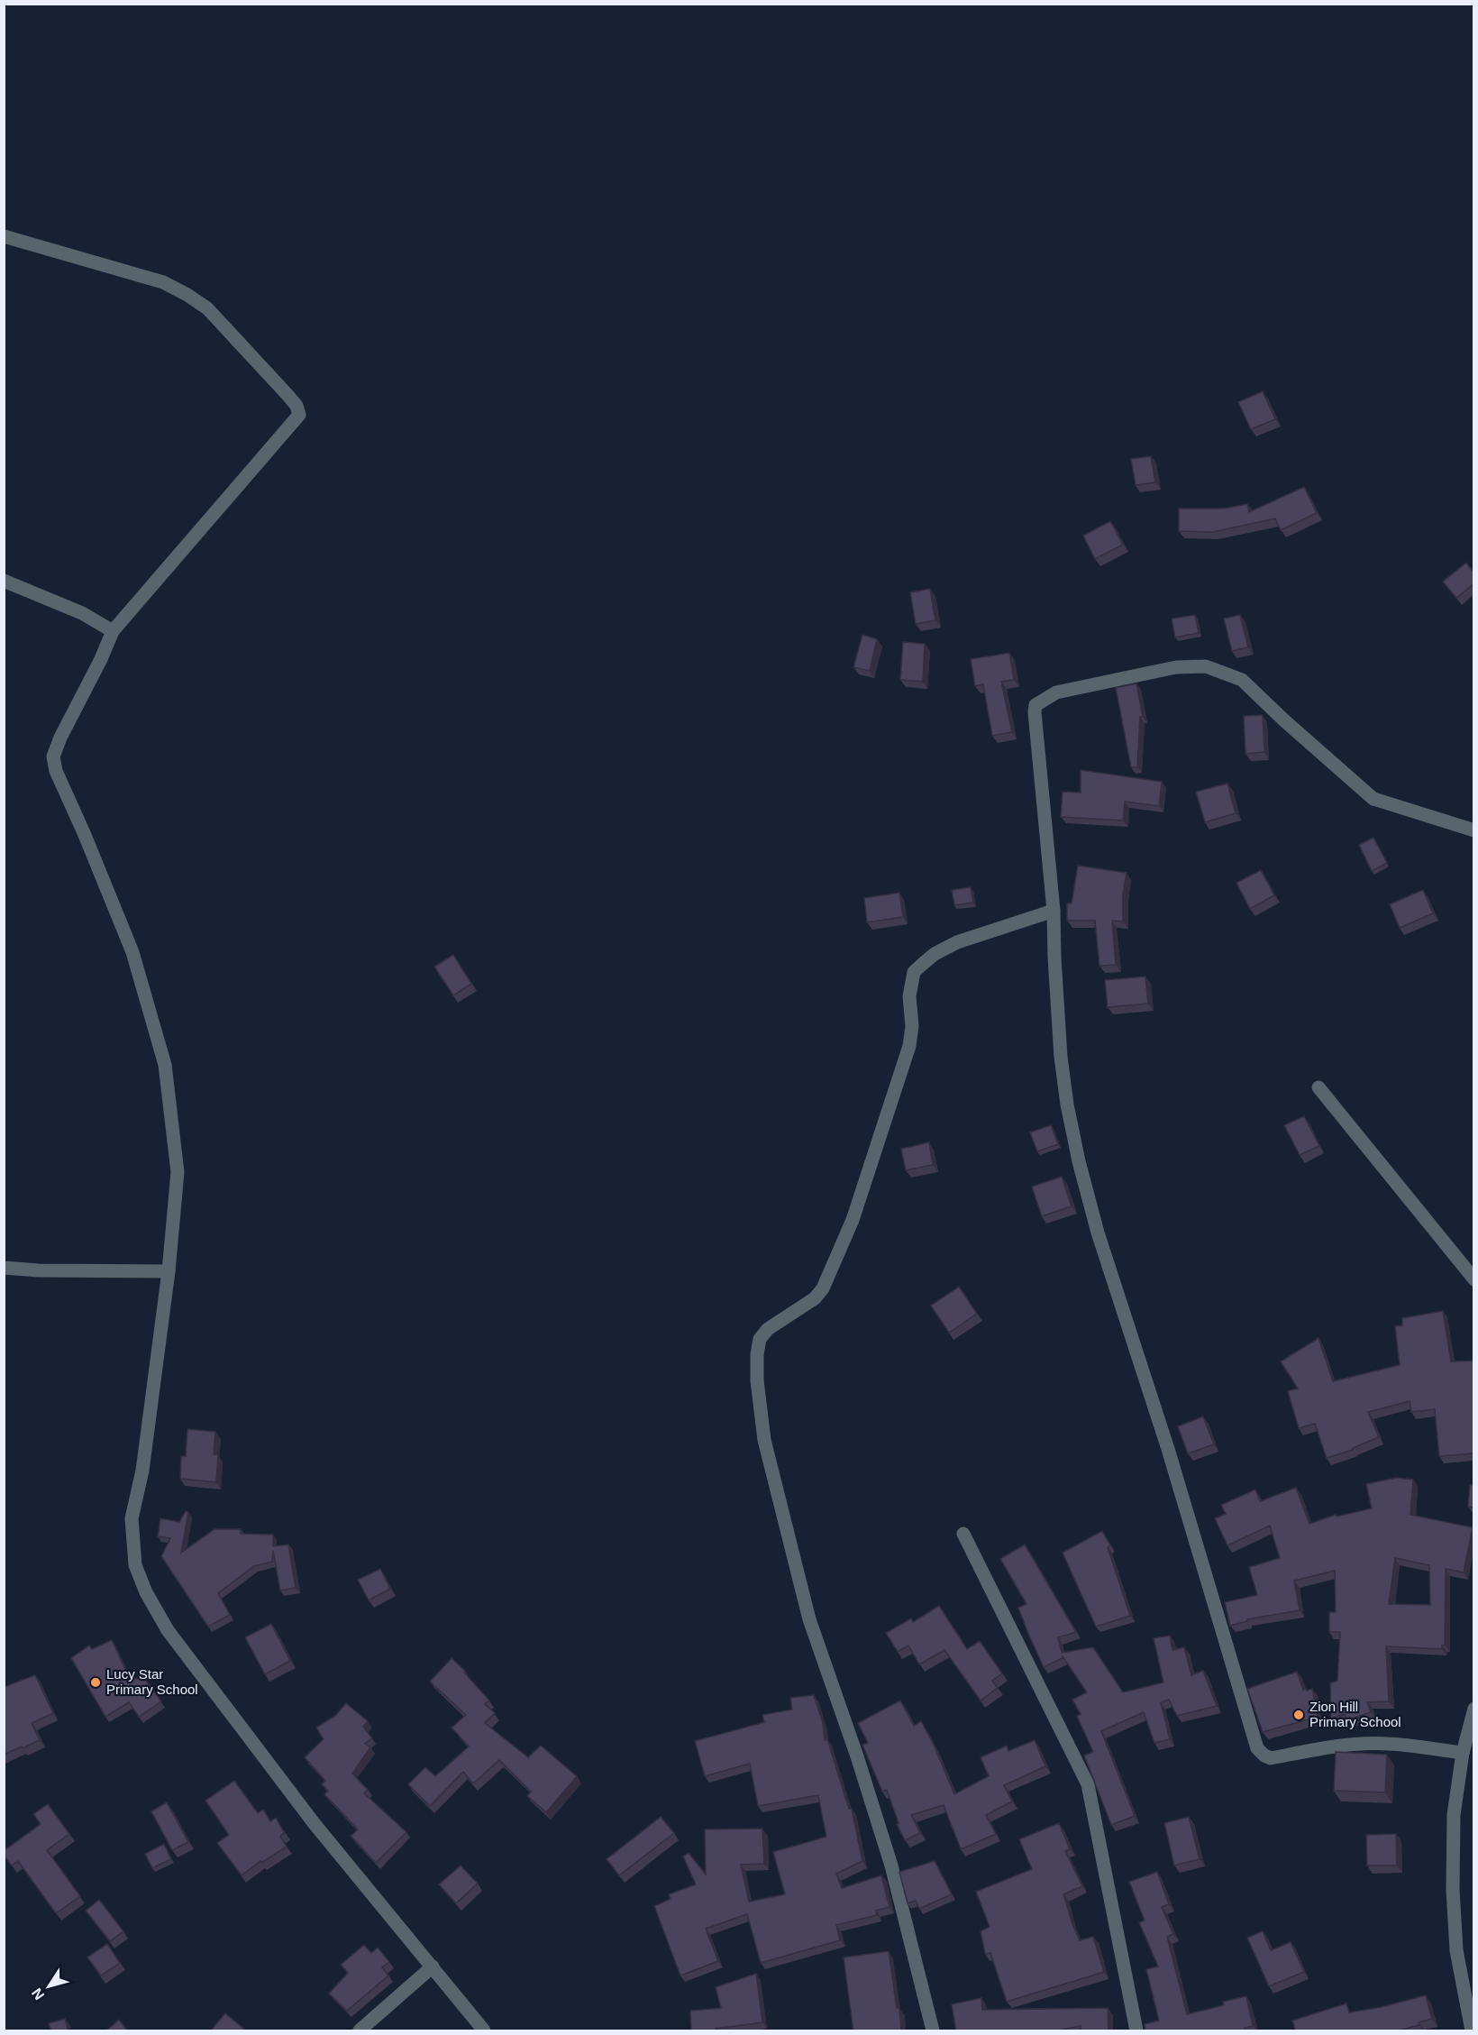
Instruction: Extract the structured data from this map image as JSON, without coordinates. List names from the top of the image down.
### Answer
{
  "places": ["Lucy Star Primary School", "Zion Hill Primary School"],
  "north": "bottom left"
}
